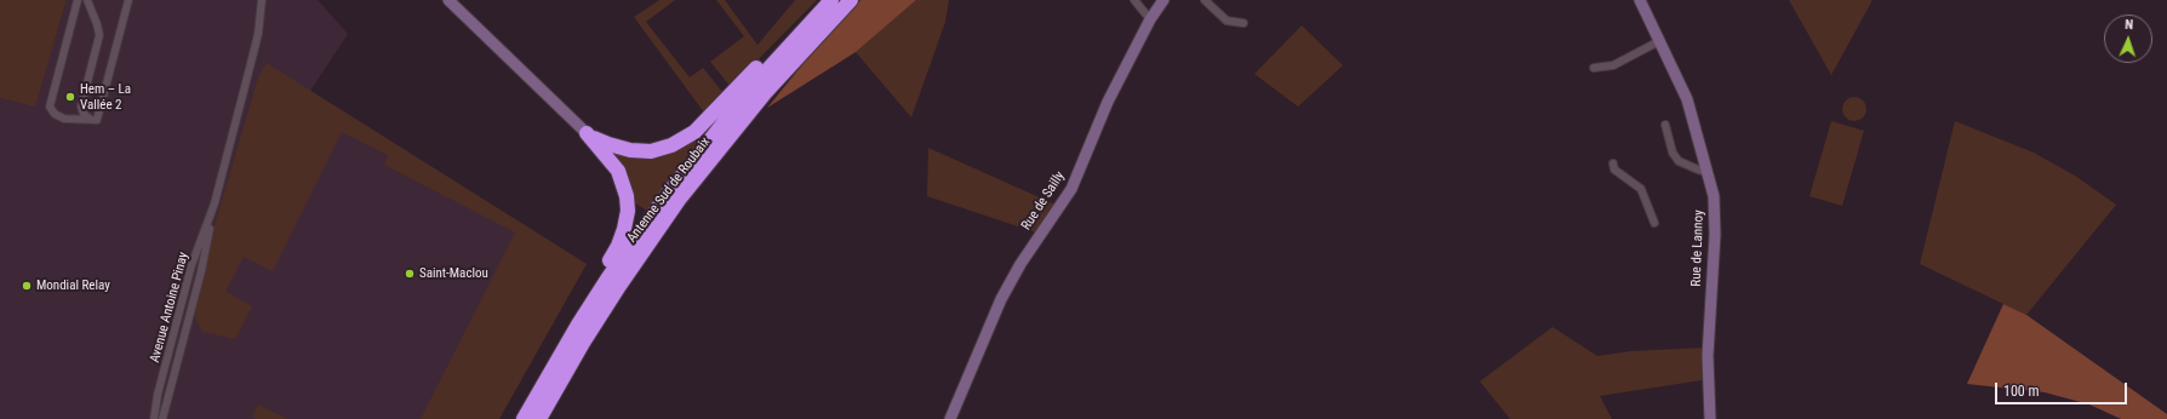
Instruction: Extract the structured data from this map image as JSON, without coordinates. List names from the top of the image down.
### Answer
{
  "streets": {
    "highway": ["Antenne Sud de Roubaix"],
    "main road": ["Rue de Sailly", "Rue de Lannoy"],
    "street": ["Avenue Antoine Pinay"]
  },
  "places": ["Hem – La Vallée 2", "Saint-Maclou", "Mondial Relay"],
  "scale_bar": "100 m",
  "north": "top"
}
